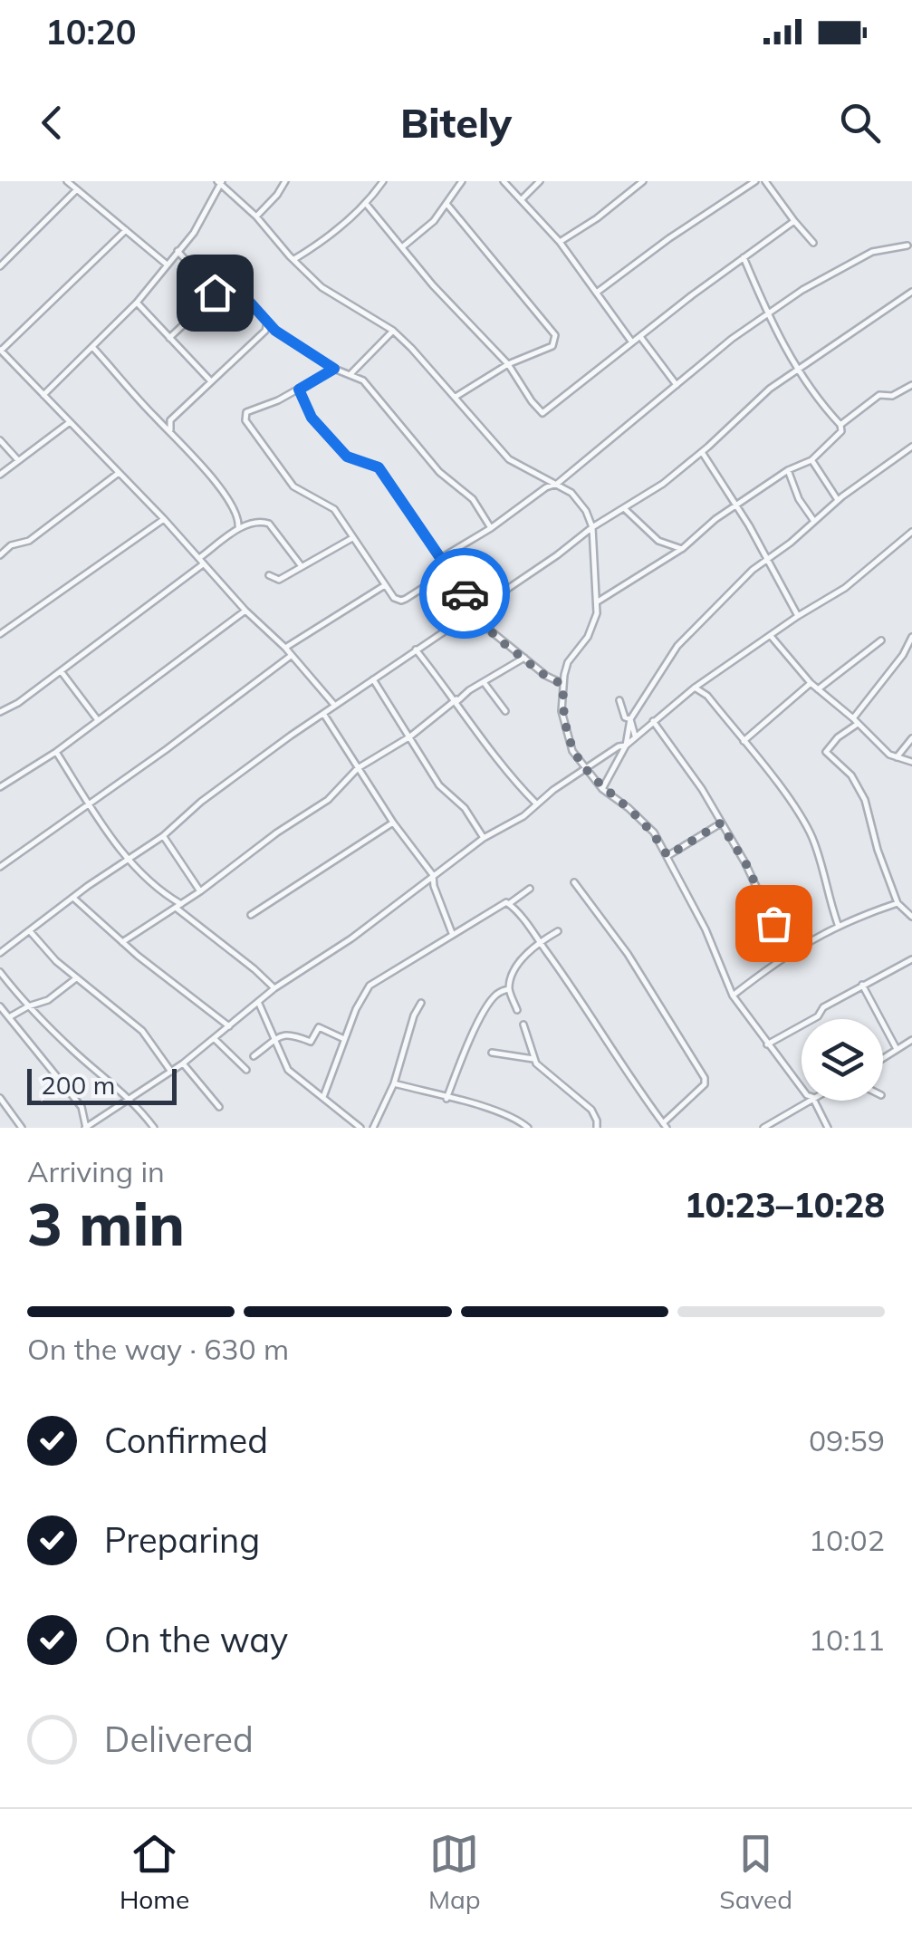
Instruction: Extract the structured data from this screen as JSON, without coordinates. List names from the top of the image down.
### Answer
{
  "scale_bar": "200 m",
  "page": {
    "status": "10:20",
    "header": "Bitely",
    "scale": "200 m",
    "heading": ["3 min", "Arriving in", "10:23–10:28"],
    "bar": "On the way · 630 m",
    "list": [
      ["Confirmed", "09:59"],
      ["Preparing", "10:02"],
      ["On the way", "10:11"],
      "Delivered"
    ],
    "tabs": ["Home", "Map", "Saved"]
  }
}
